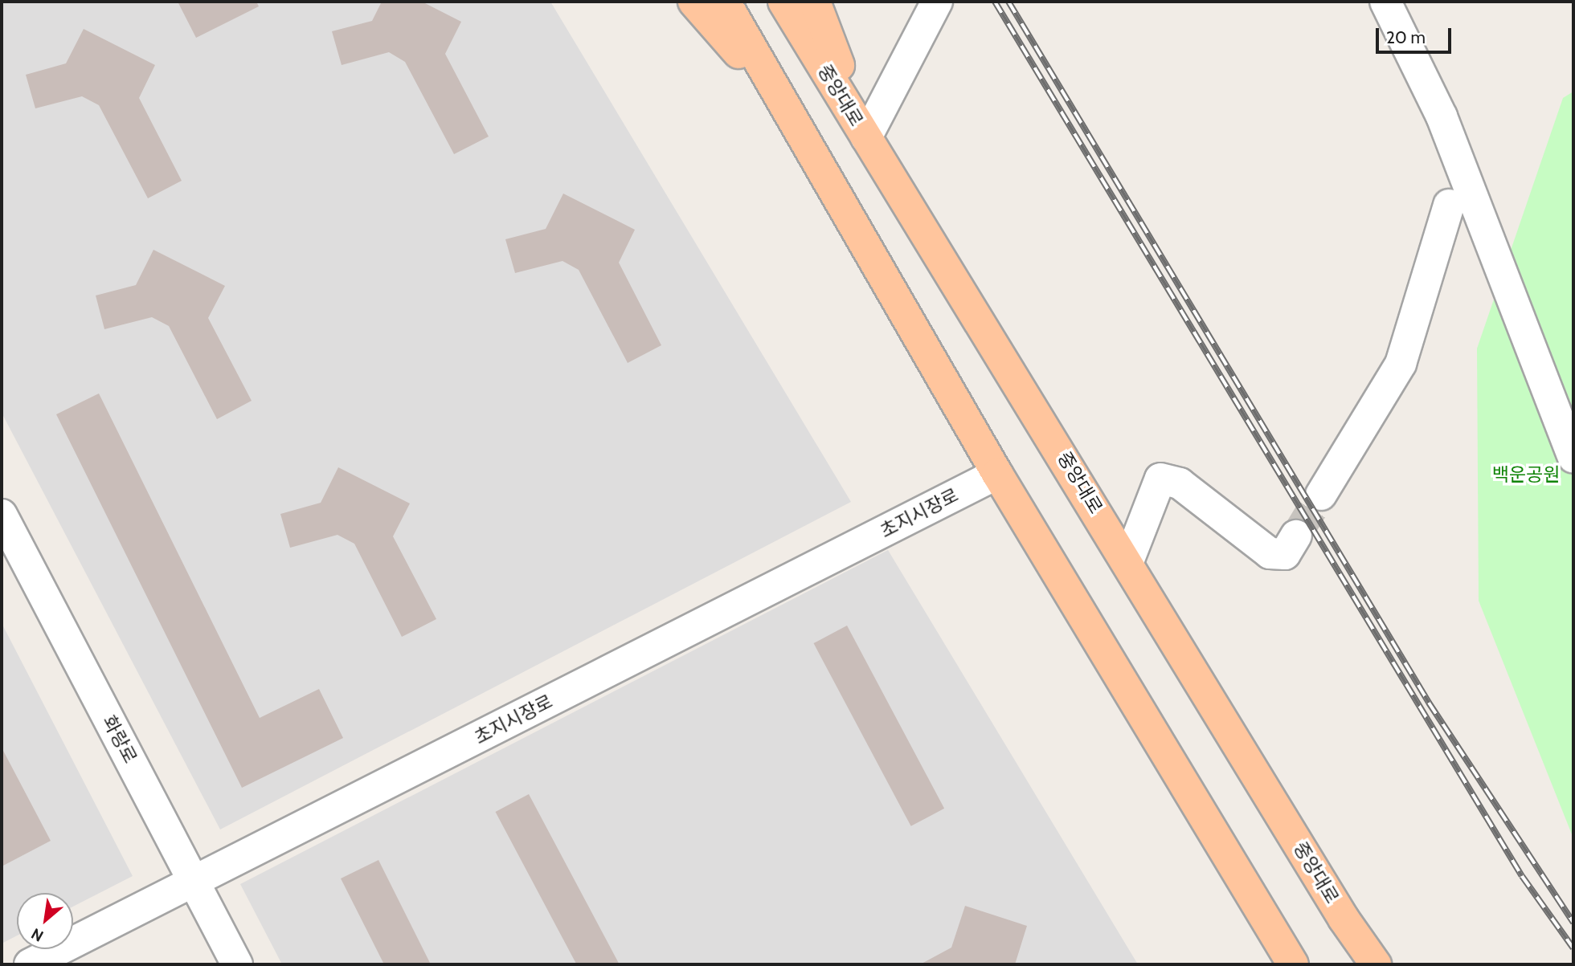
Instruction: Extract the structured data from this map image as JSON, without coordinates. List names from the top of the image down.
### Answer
{
  "streets": {
    "main road": ["중앙대로"],
    "street": ["초지시장로", "화랑로"]
  },
  "crossings": [
    ["초지시장로", "화랑로"]
  ],
  "parks": ["백운공원"],
  "scale_bar": "20 m",
  "north": "bottom left"
}
